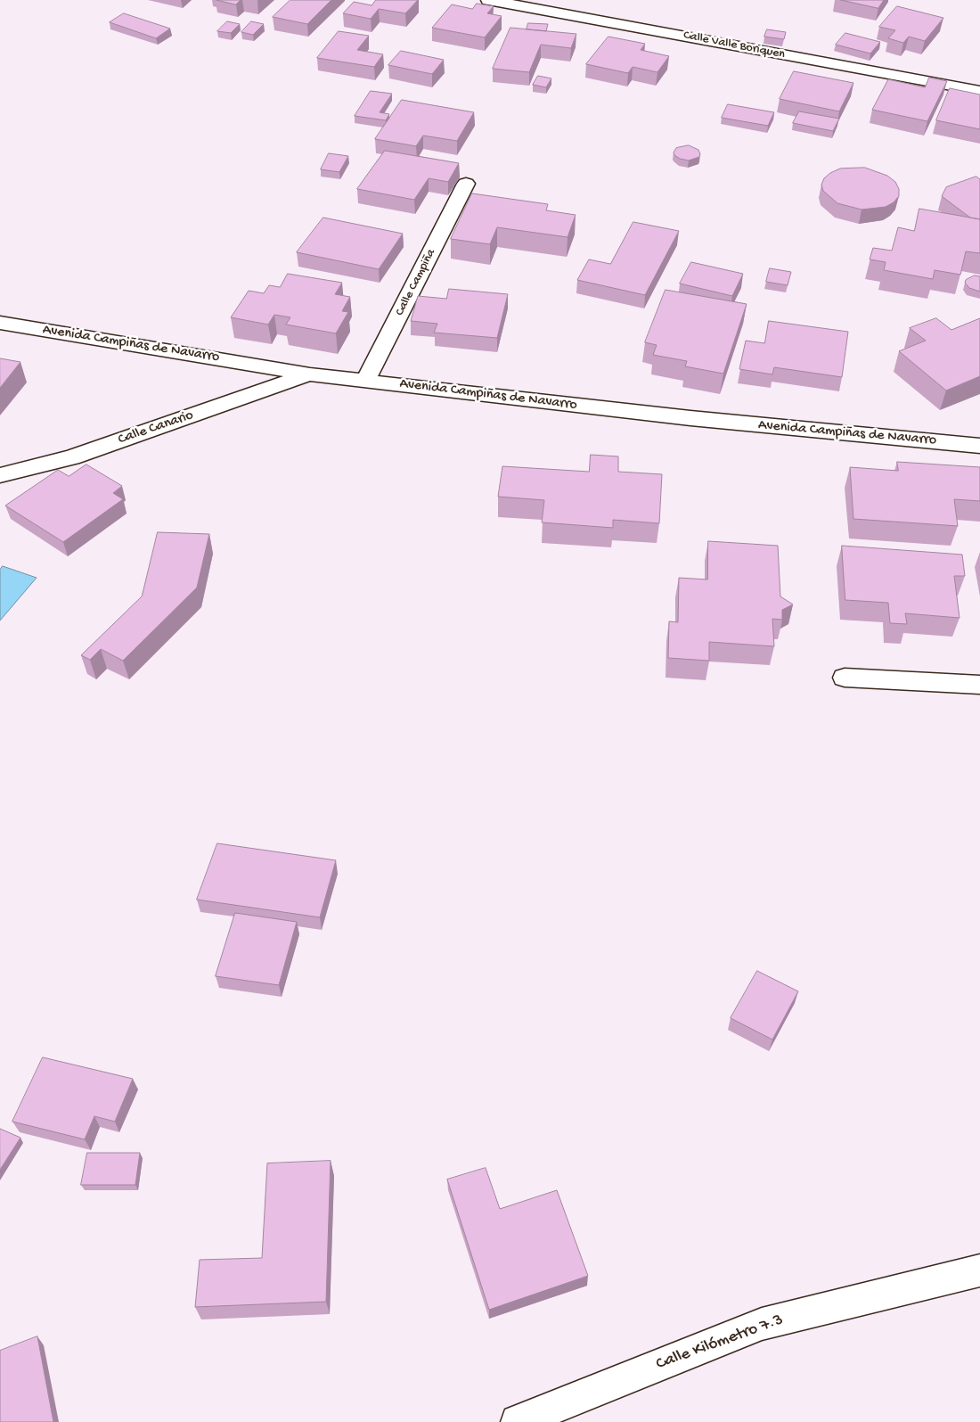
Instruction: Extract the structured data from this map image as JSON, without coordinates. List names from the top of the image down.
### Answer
{
  "streets": {
    "street": [
      "Calle Valle Boriquen",
      "Calle Campiña",
      "Avenida Campiñas de Navarro",
      "Calle Canario",
      "Calle Kilómetro 7.3"
    ]
  },
  "crossings": [
    ["Calle Campiña", "Avenida Campiñas de Navarro"],
    ["Avenida Campiñas de Navarro", "Calle Canario"]
  ]
}
